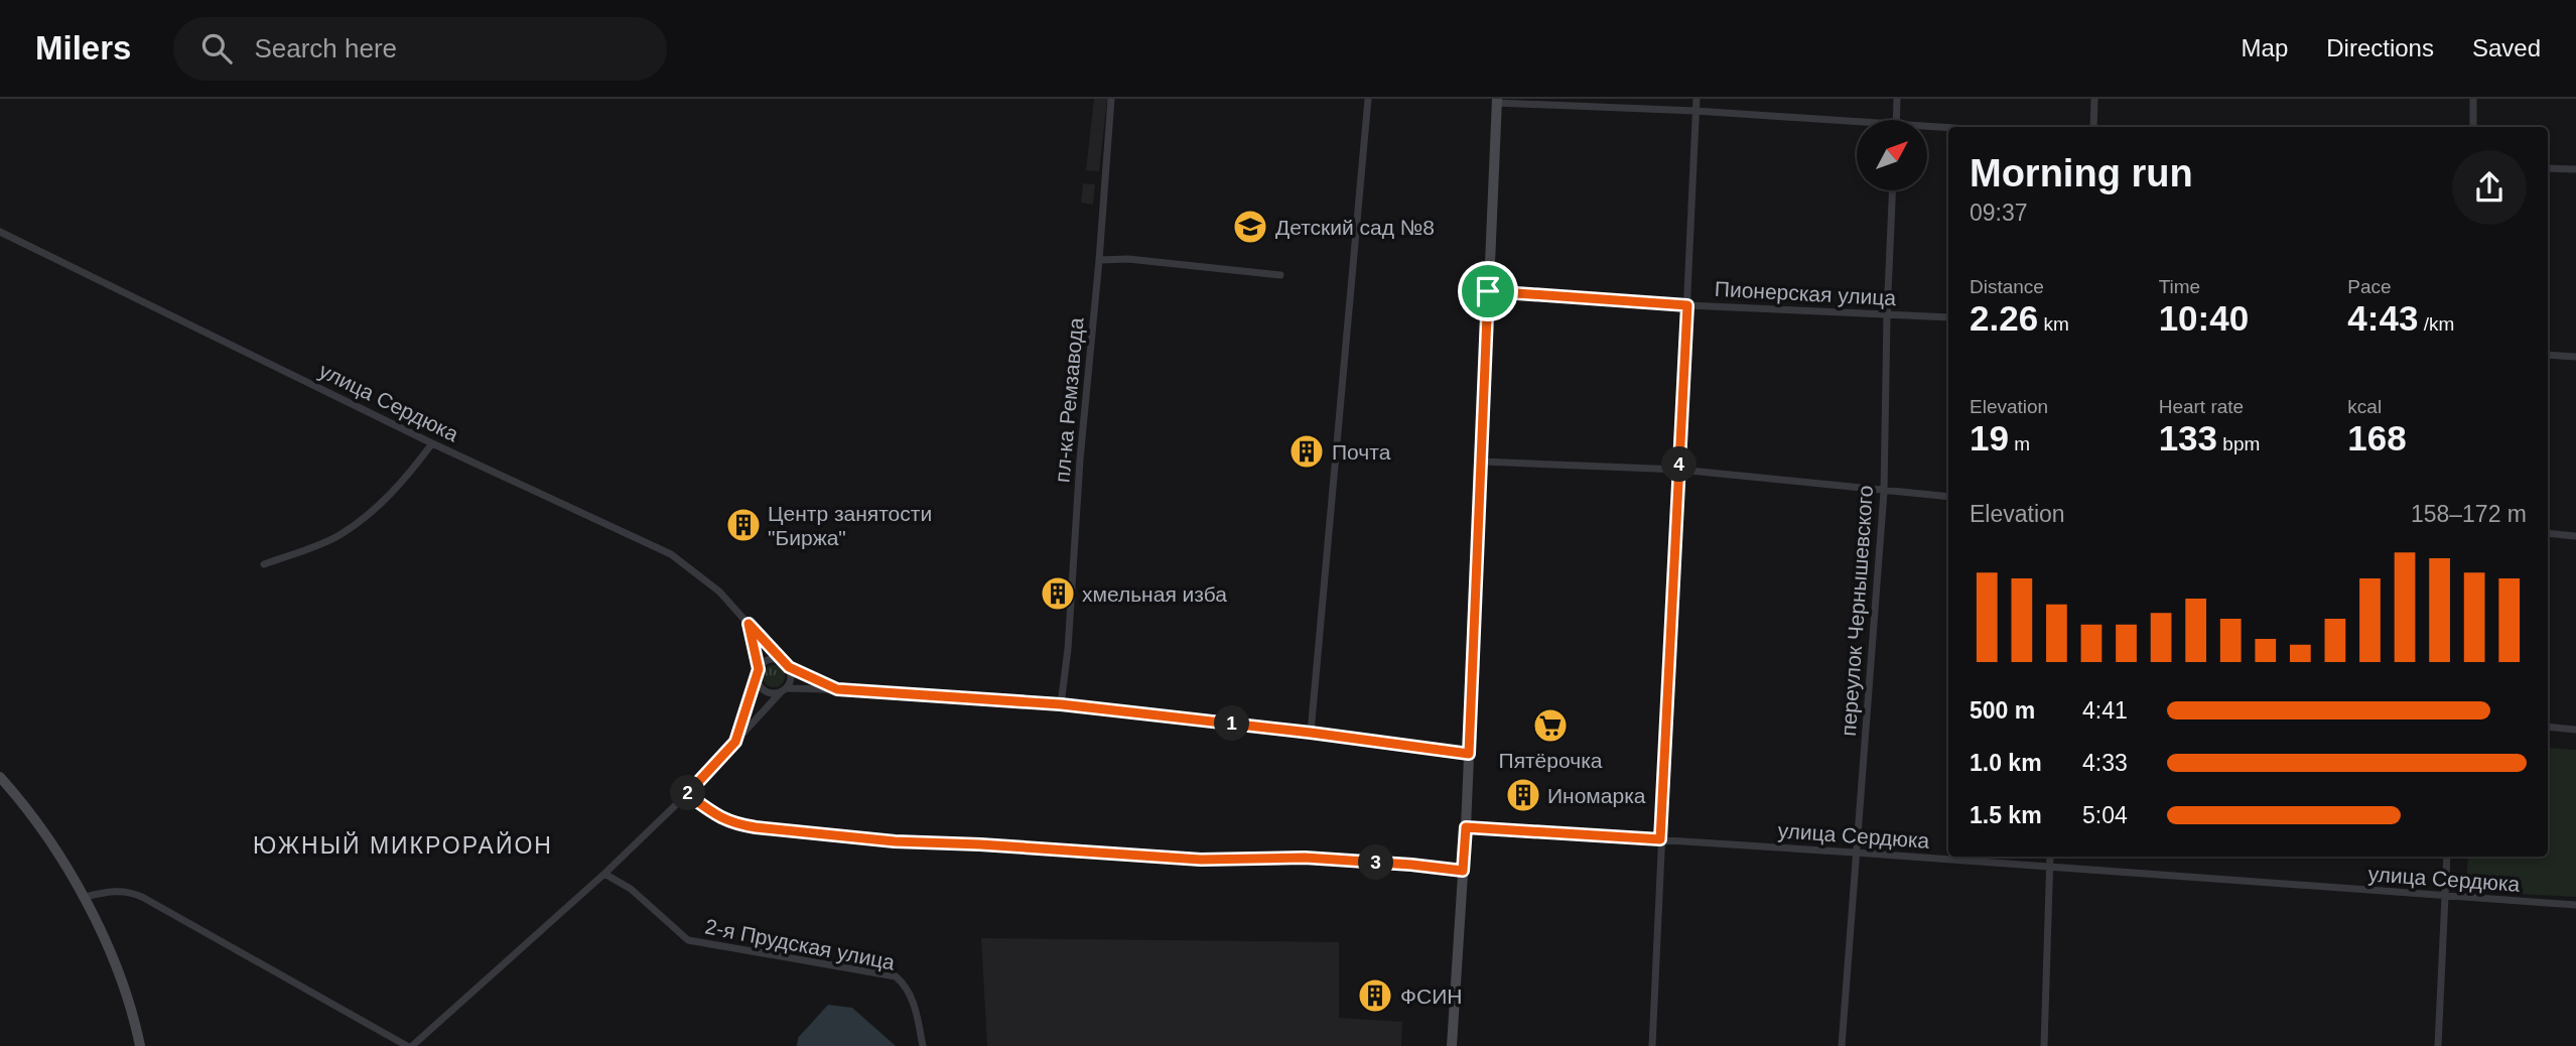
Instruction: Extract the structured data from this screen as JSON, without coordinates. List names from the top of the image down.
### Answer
{
  "streets": {
    "street": [
      "Пионерская улица",
      "пл-ка Ремзавода",
      "улица Сердюка",
      "переулок Чернышевского",
      "2-я Прудская улица"
    ]
  },
  "crossings": [
    ["Пионерская улица", "переулок Чернышевского"],
    ["улица Сердюка", "переулок Чернышевского"]
  ],
  "districts": ["ЮЖНЫЙ МИКРОРАЙОН"],
  "places": {
    "school or university": ["Детский сад №8"],
    "building": [
      "Почта",
      "Центр занятости \"Биржа\"",
      "хмельная изба",
      "Иномарка",
      "ФСИН"
    ],
    "supermarket": ["Пятёрочка"]
  },
  "north": "top right",
  "page": {
    "header": "Milers",
    "search": "Search here",
    "nav": ["Map", "Directions", "Saved"],
    "heading": ["Morning run", "09:37"],
    "stats": [
      ["Distance", "2.26 km"],
      ["Time", "10:40"],
      ["Pace", "4:43 /km"],
      ["Elevation", "19 m"],
      ["Heart rate", "133 bpm"],
      ["kcal", "168"]
    ],
    "pins": [
      "4",
      "1",
      "2",
      "3"
    ],
    "chart": ["Elevation", "158–172 m"],
    "list": [
      {
        "name": "500 m",
        "note": "4:41"
      },
      {
        "name": "1.0 km",
        "note": "4:33"
      },
      {
        "name": "1.5 km",
        "note": "5:04"
      }
    ]
  }
}
